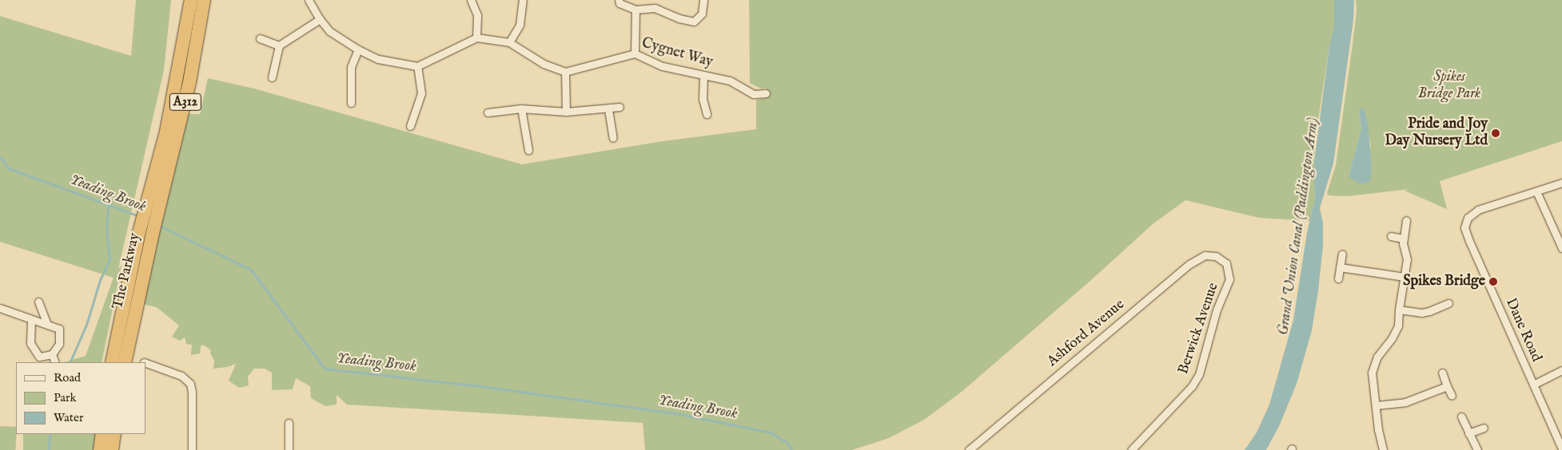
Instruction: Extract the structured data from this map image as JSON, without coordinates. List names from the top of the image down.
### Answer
{
  "streets": {
    "highway": ["A312", "The Parkway"],
    "street": [
      "Cygnet Way",
      "Berwick Avenue",
      "Dane Road",
      "Ashford Avenue"
    ]
  },
  "crossings": [
    ["Berwick Avenue", "Ashford Avenue"]
  ],
  "water": ["Yeading Brook", "Grand Union Canal (Paddington Arm)"],
  "parks": ["Spikes Bridge Park"],
  "places": ["Pride and Joy Day Nursery Ltd", "Spikes Bridge"],
  "legend": ["Road", "Park", "Water"]
}
